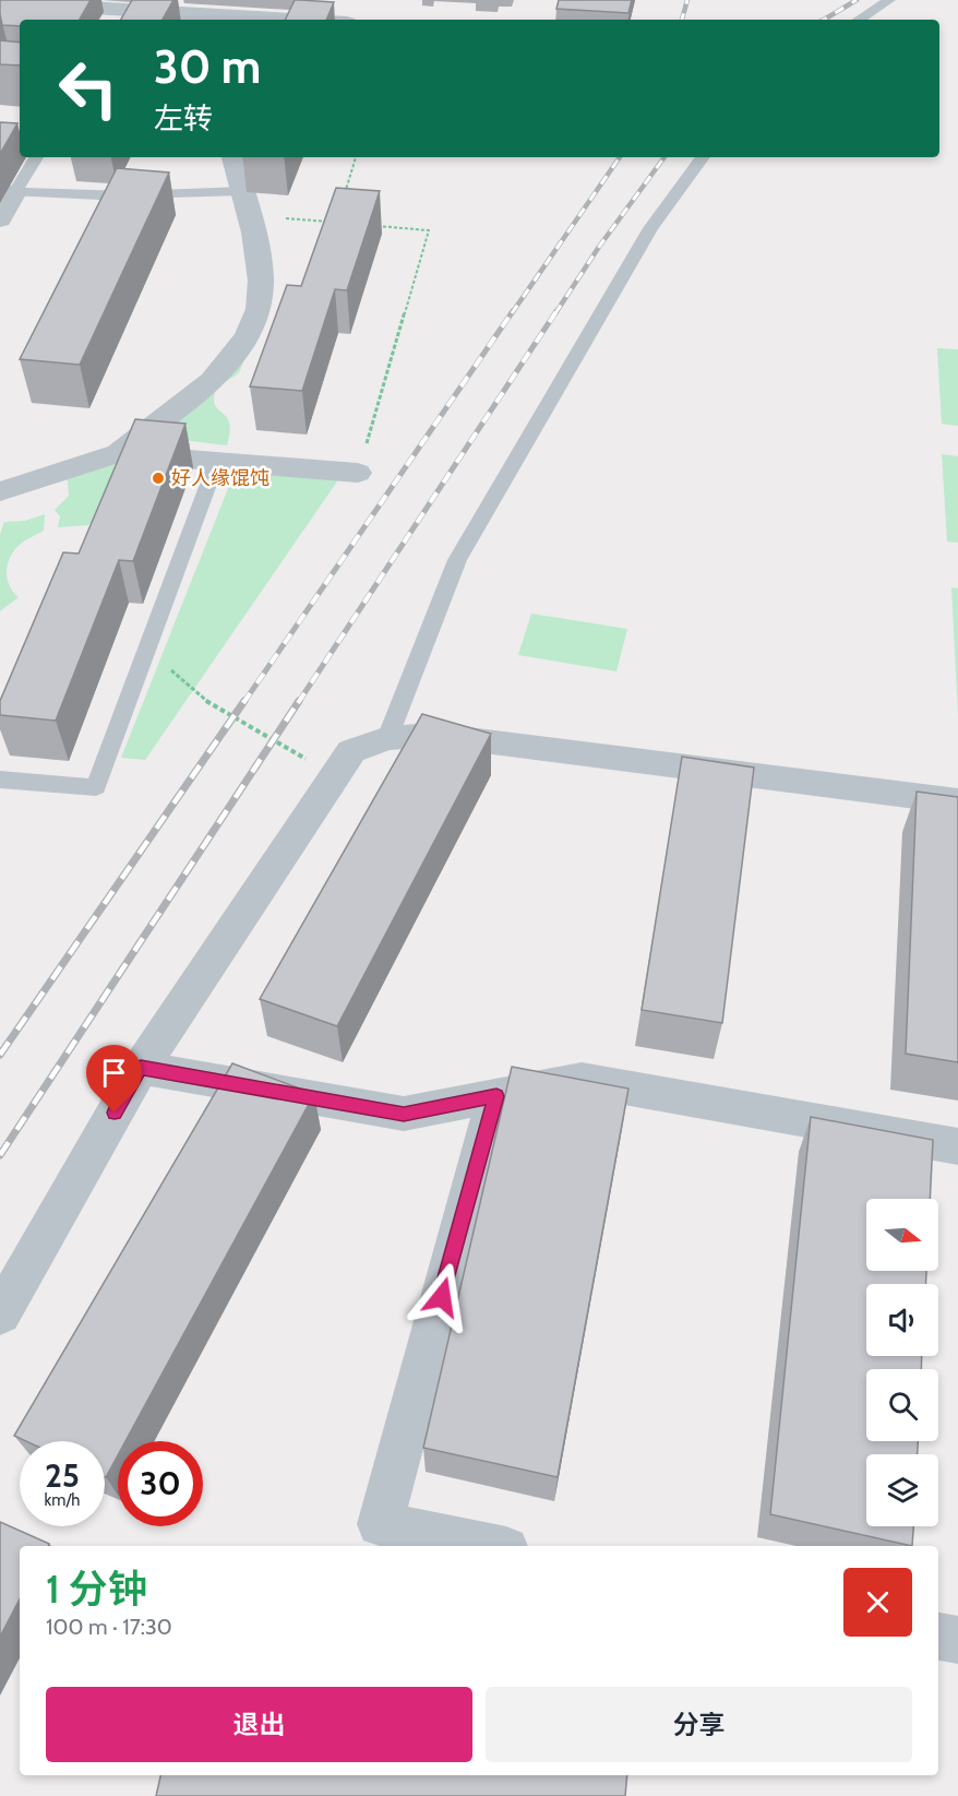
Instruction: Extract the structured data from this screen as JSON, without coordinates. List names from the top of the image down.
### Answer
{
  "places": ["好人缘馄饨"],
  "north": "right",
  "page": {
    "turn": ["30 m", "左转"],
    "speed": "25 km/h",
    "limit": "30",
    "heading": ["1 分钟", "100 m · 17:30"],
    "buttons": ["退出", "分享"]
  }
}
